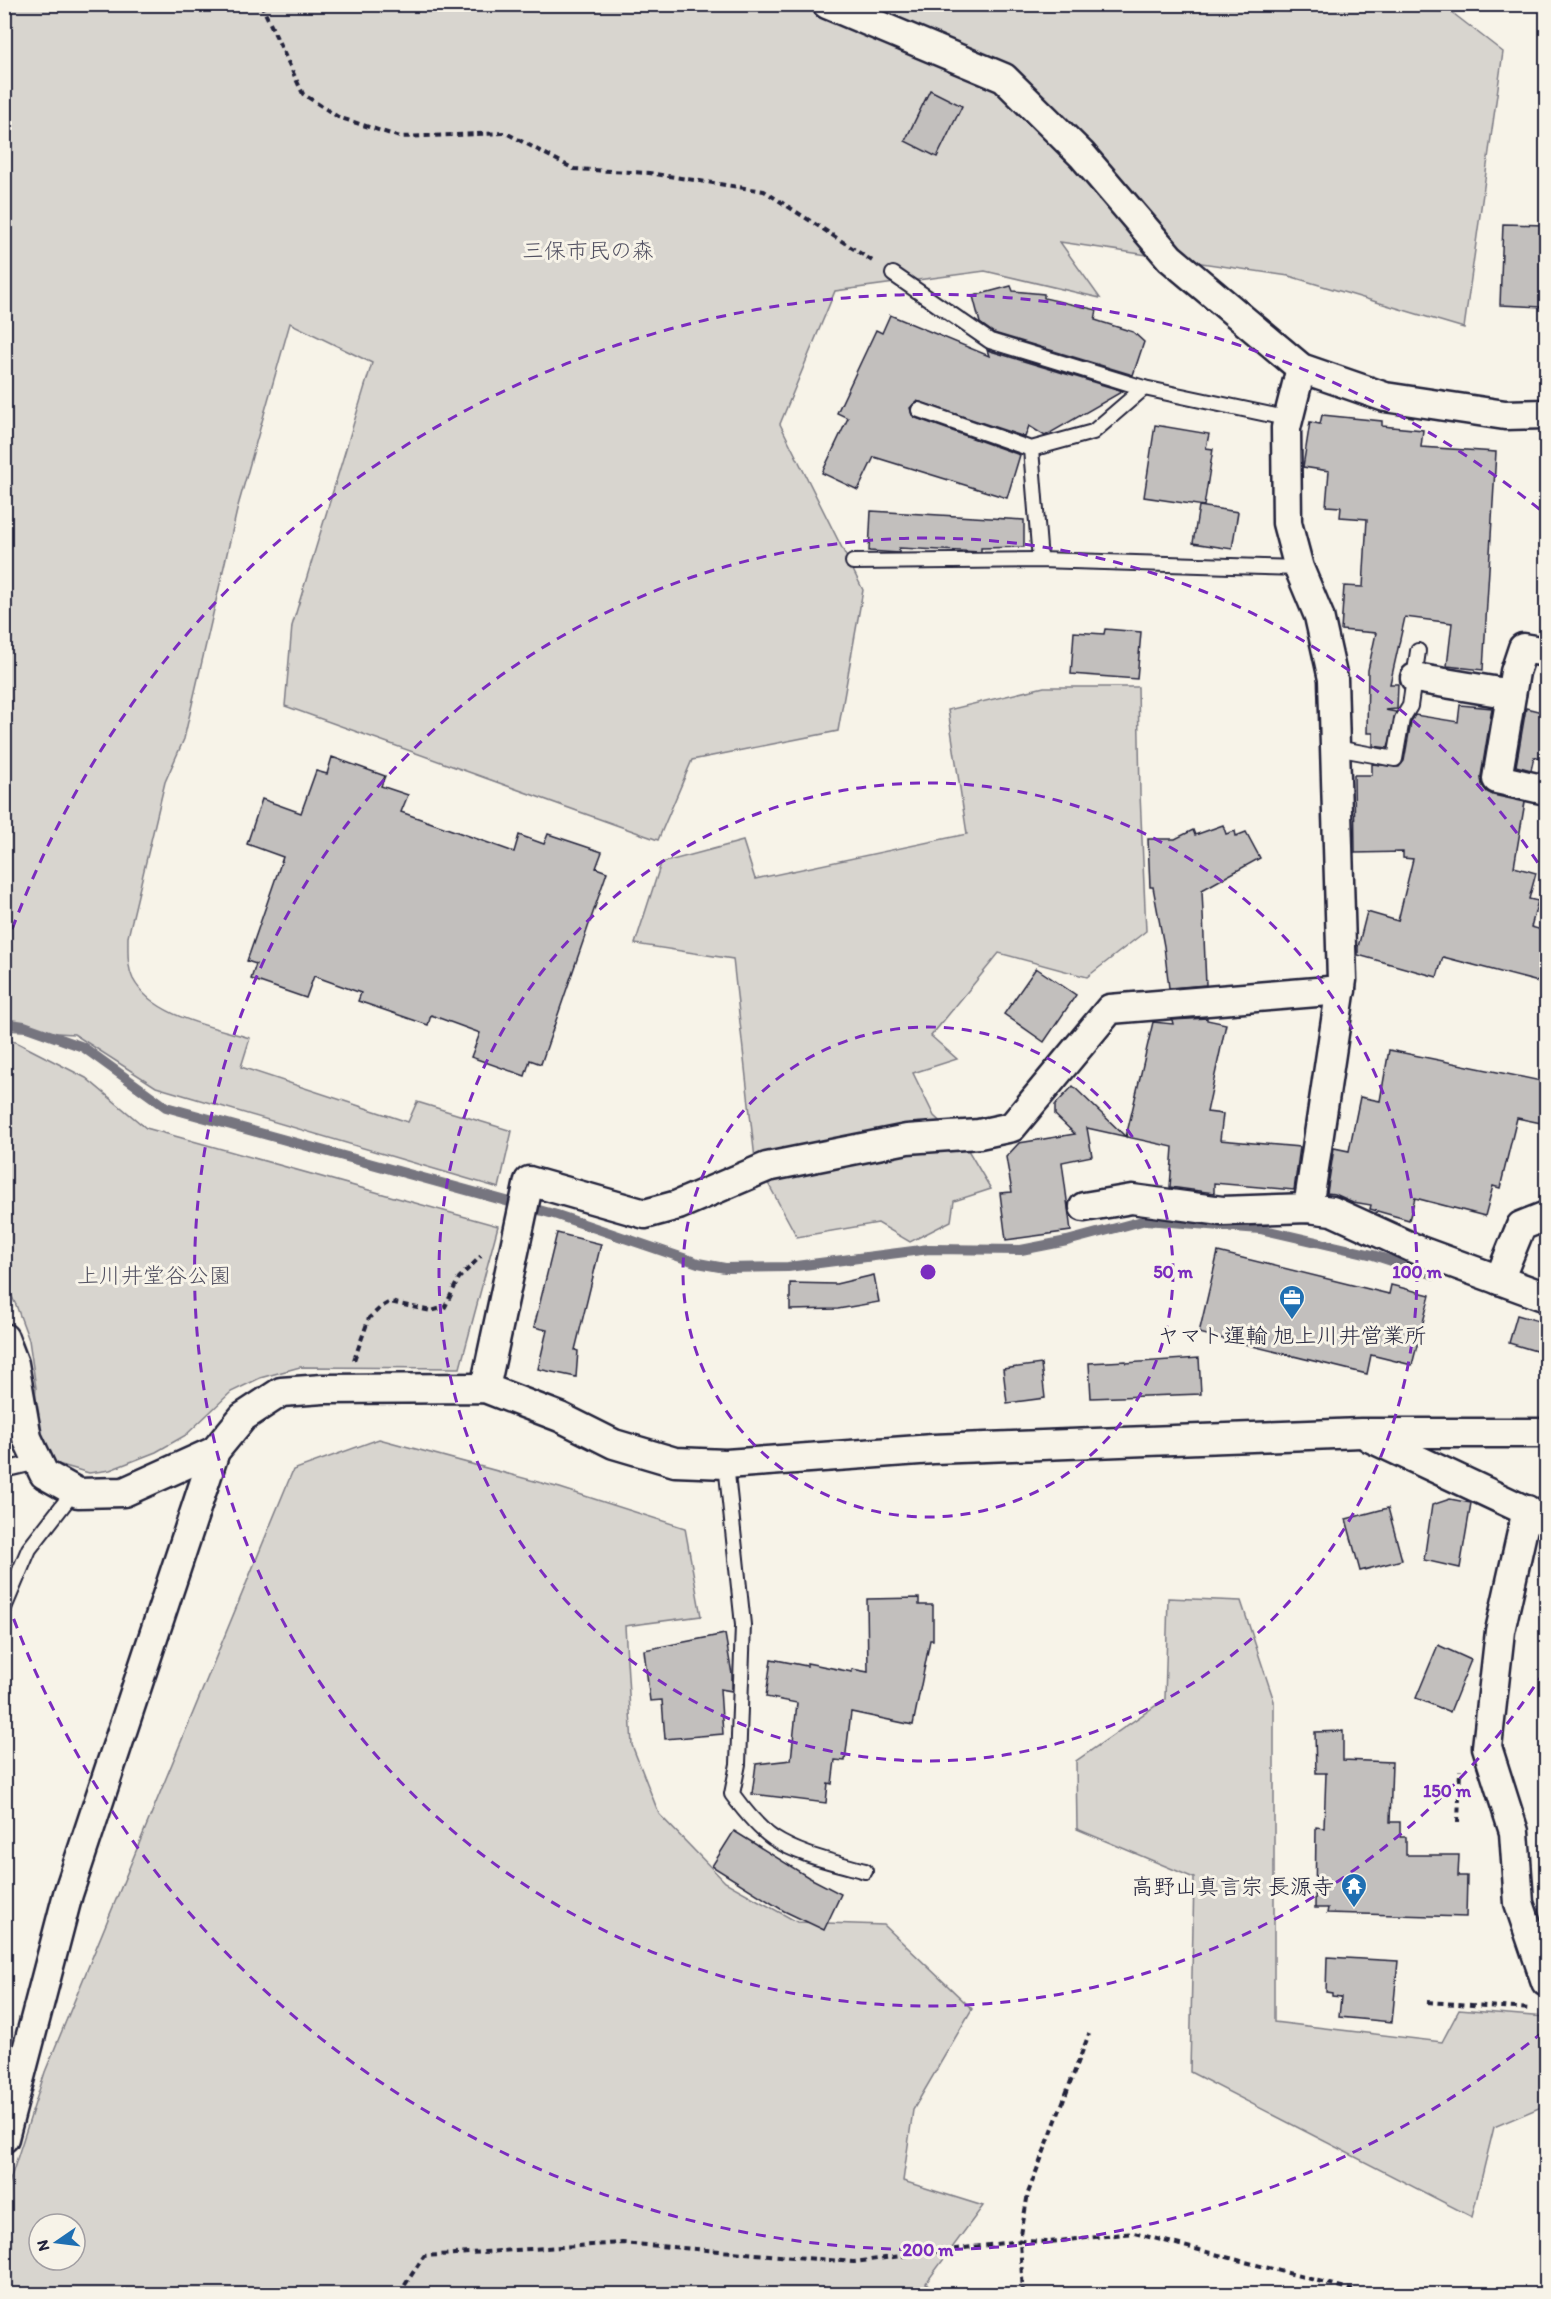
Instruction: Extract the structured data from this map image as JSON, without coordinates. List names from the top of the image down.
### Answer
{
  "parks": ["三保市民の森", "上川井堂谷公園"],
  "places": {
    "office": ["ヤマト運輸 旭上川井営業所"],
    "temple": ["高野山真言宗 長源寺"]
  },
  "north": "left",
  "rings": [
    "50 m",
    "100 m",
    "150 m",
    "200 m"
  ]
}
